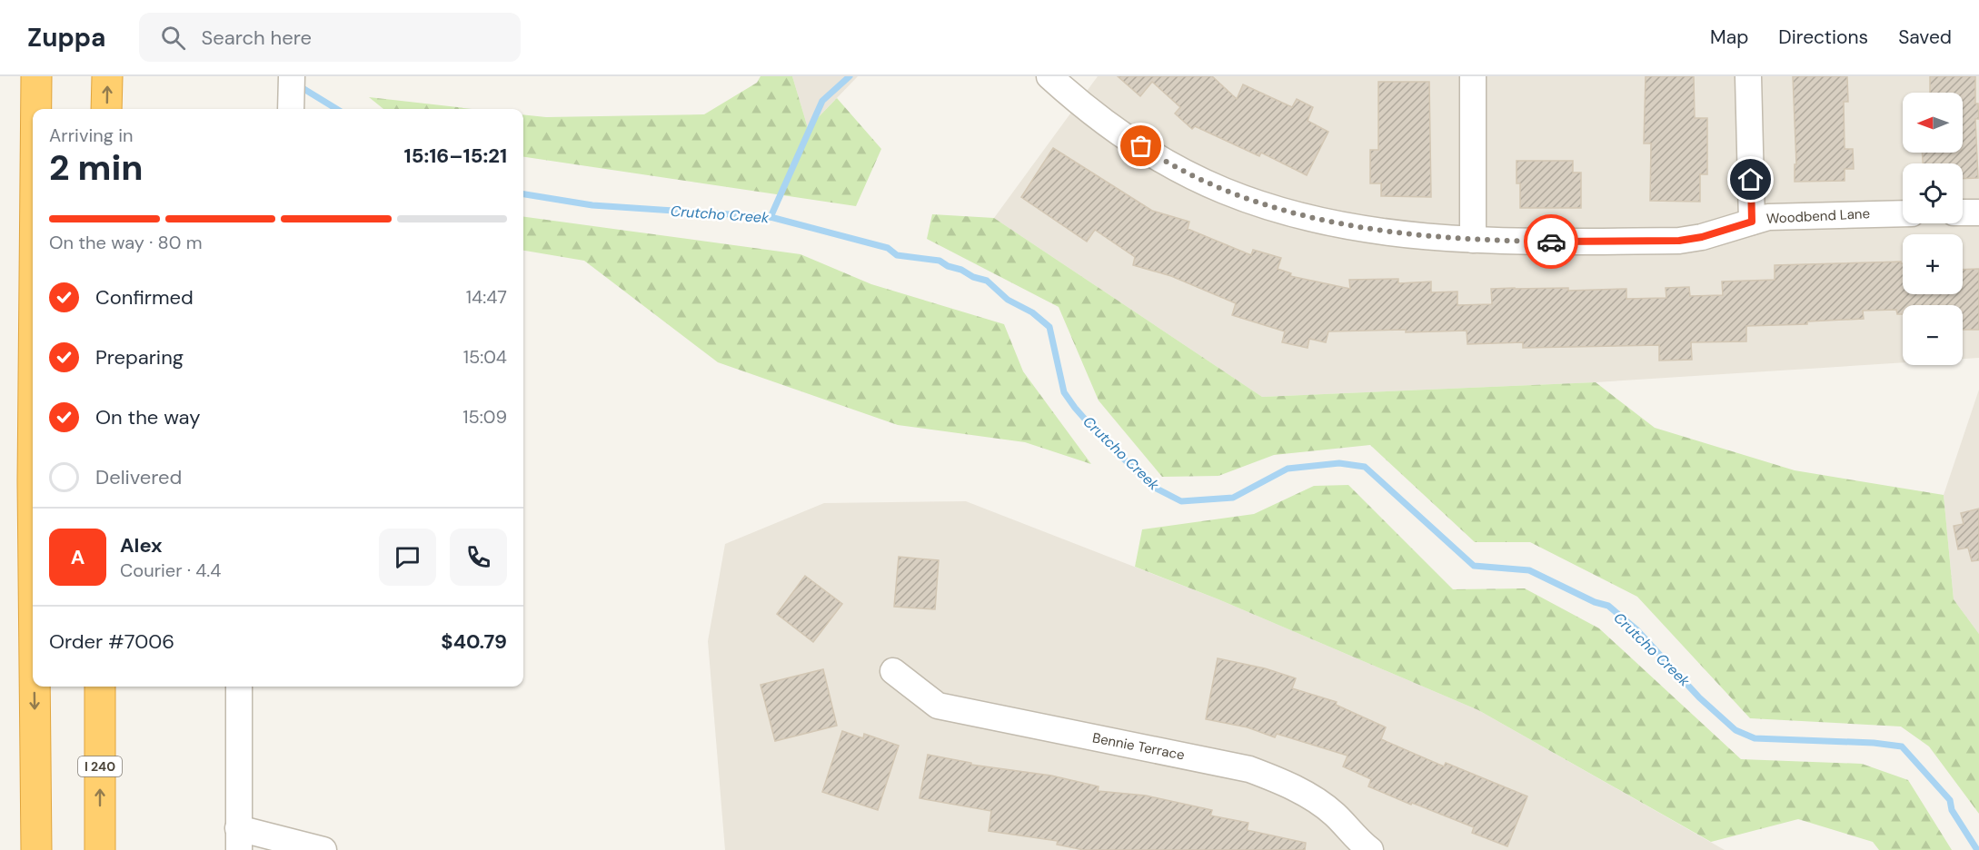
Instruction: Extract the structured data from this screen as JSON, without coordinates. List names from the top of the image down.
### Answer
{
  "streets": {
    "highway": ["I 240"],
    "street": ["Woodbend Lane", "Bennie Terrace"]
  },
  "water": ["Crutcho Creek"],
  "north": "left",
  "page": {
    "header": "Zuppa",
    "search": "Search here",
    "nav": ["Map", "Directions", "Saved"],
    "map_buttons": ["+", "−"],
    "heading": ["2 min", "Arriving in", "15:16–15:21"],
    "panel": [
      "Alex",
      "Courier · 4.4",
      "Order #7006",
      "$40.79"
    ],
    "bar": "On the way · 80 m",
    "list": [
      ["Confirmed", "14:47"],
      ["Preparing", "15:04"],
      ["On the way", "15:09"],
      "Delivered"
    ],
    "round": "A"
  }
}
